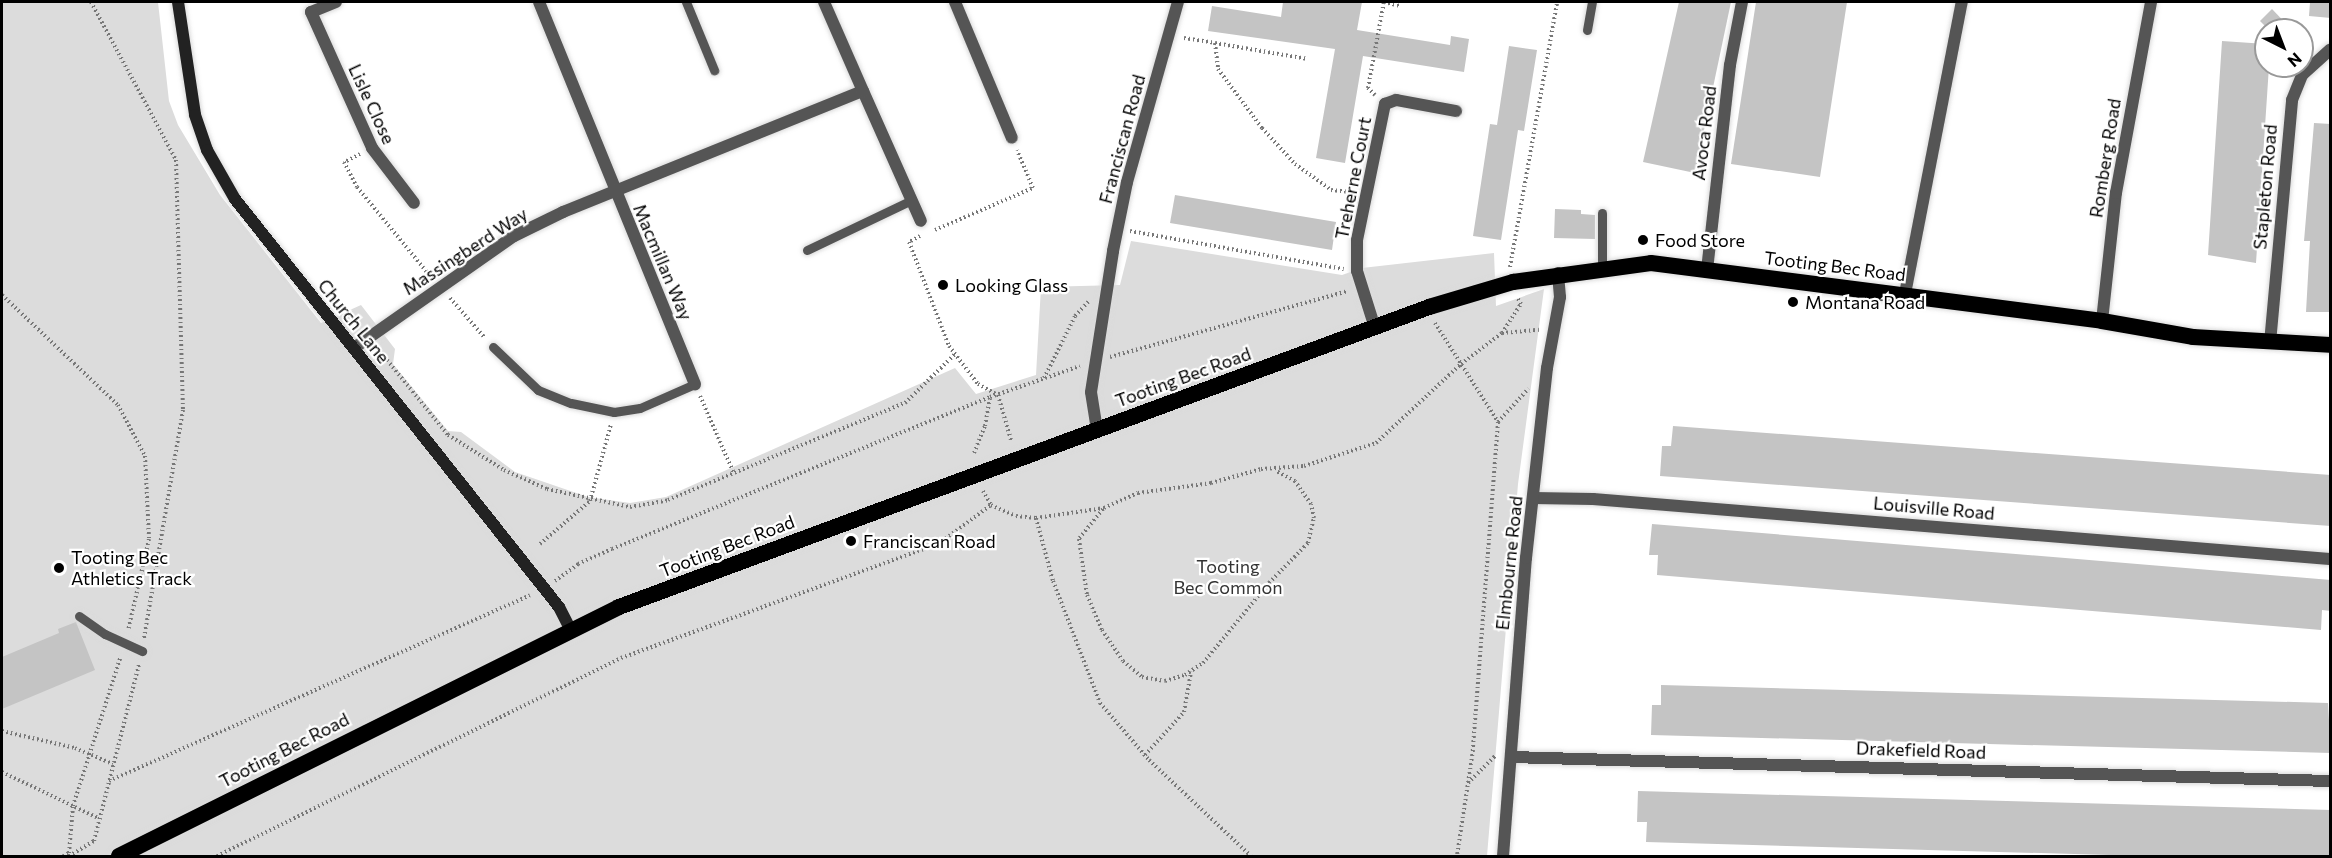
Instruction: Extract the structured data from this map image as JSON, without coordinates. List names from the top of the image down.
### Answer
{
  "streets": {
    "highway": ["Tooting Bec Road"],
    "main road": ["Church Lane"],
    "street": [
      "Lisle Close",
      "Avoca Road",
      "Franciscan Road",
      "Romberg Road",
      "Treherne Court",
      "Stapleton Road",
      "Massingberd Way",
      "Macmillan Way",
      "Louisville Road",
      "Elmbourne Road",
      "Drakefield Road"
    ]
  },
  "crossings": [
    ["Avoca Road", "Tooting Bec Road"],
    ["Franciscan Road", "Tooting Bec Road"],
    ["Romberg Road", "Tooting Bec Road"],
    ["Treherne Court", "Tooting Bec Road"],
    ["Stapleton Road", "Tooting Bec Road"],
    ["Massingberd Way", "Macmillan Way"],
    ["Massingberd Way", "Church Lane"],
    ["Tooting Bec Road", "Church Lane"],
    ["Tooting Bec Road", "Elmbourne Road"],
    ["Louisville Road", "Elmbourne Road"],
    ["Elmbourne Road", "Drakefield Road"]
  ],
  "parks": ["Tooting Bec Common"],
  "places": [
    "Food Store",
    "Looking Glass",
    "Montana Road",
    "Franciscan Road",
    "Tooting Bec Athletics Track"
  ],
  "north": "bottom right"
}
